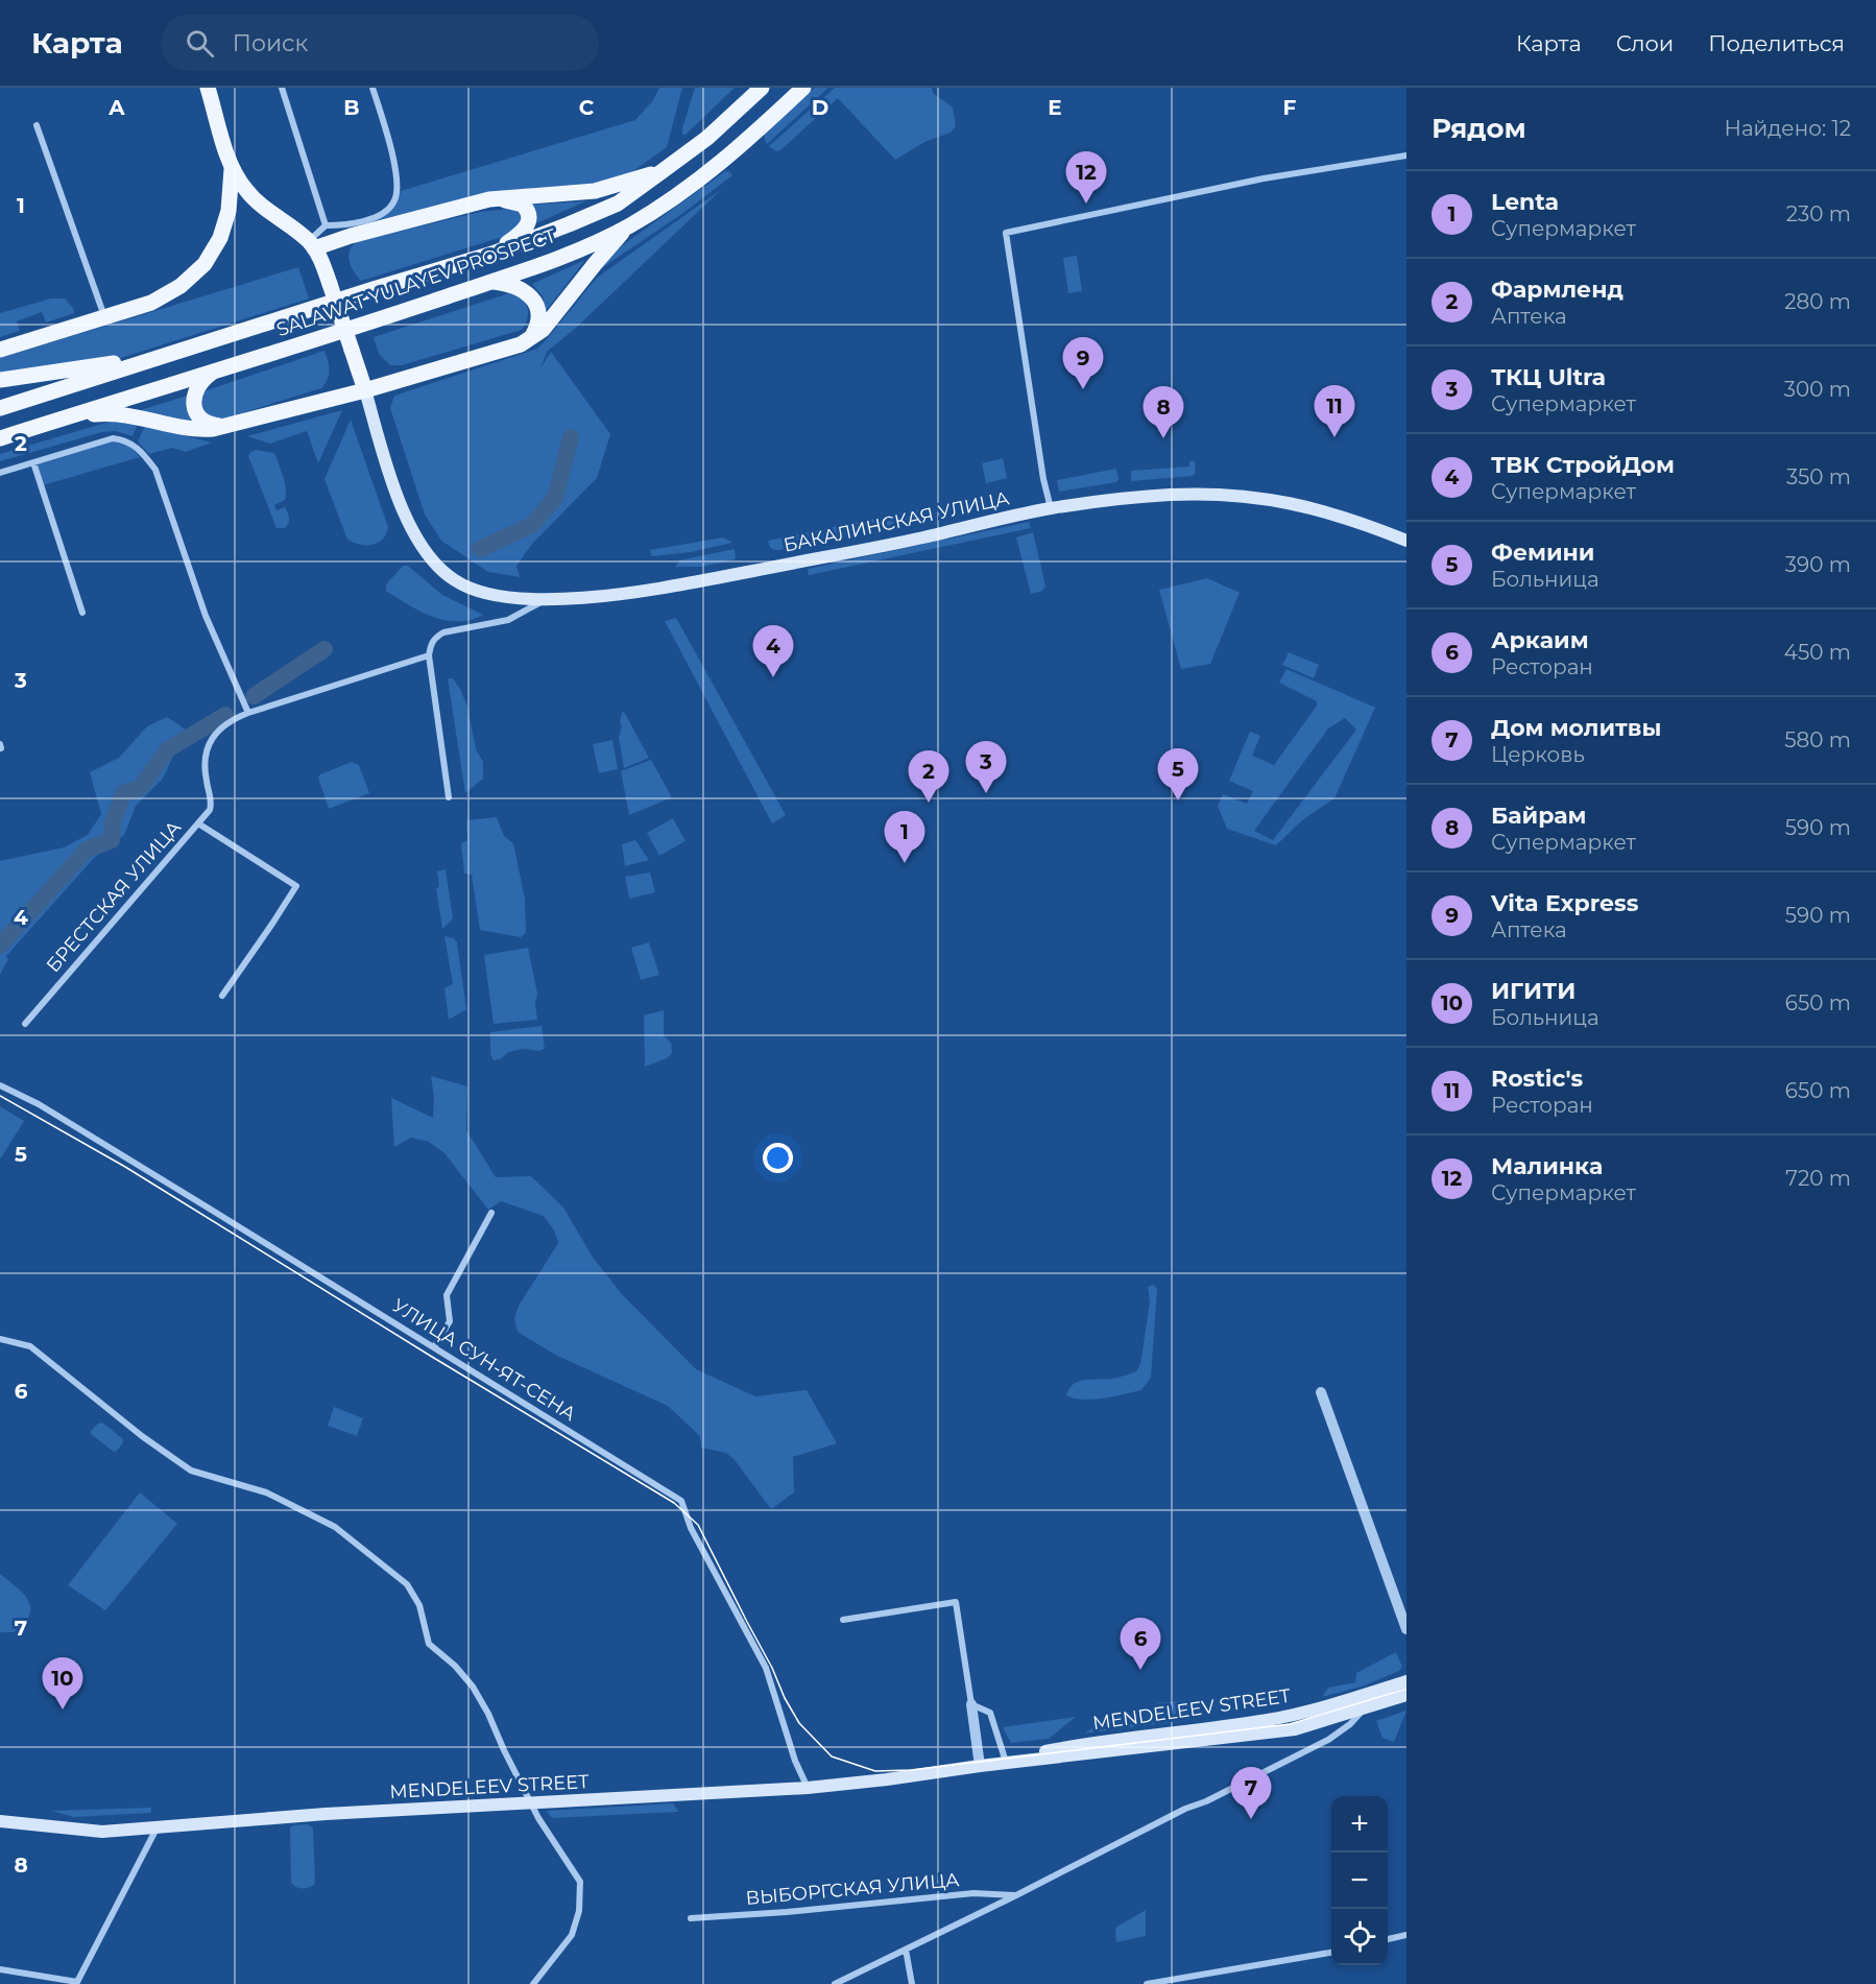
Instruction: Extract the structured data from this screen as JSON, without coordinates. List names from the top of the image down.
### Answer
{
  "streets": {
    "main road": ["SALAWAT YULAYEV PROSPECT", "БАКАЛИНСКАЯ УЛИЦА", "MENDELEEV STREET"],
    "street": ["БРЕСТСКАЯ УЛИЦА", "УЛИЦА СУН-ЯТ-СЕНА", "ВЫБОРГСКАЯ УЛИЦА"]
  },
  "crossings": [
    ["УЛИЦА СУН-ЯТ-СЕНА", "MENDELEEV STREET"]
  ],
  "page": {
    "header": "Карта",
    "search": "Поиск",
    "nav": ["Карта", "Слои", "Поделиться"],
    "heading": ["Рядом", "Найдено: 12"],
    "pins": [
      "12",
      "9",
      "11",
      "8",
      "4",
      "3",
      "5",
      "2",
      "1",
      "6",
      "10",
      "7"
    ],
    "list": [
      {
        "mark": "1",
        "name": "Lenta",
        "note": "Супермаркет",
        "value": "230 m"
      },
      {
        "mark": "2",
        "name": "Фармленд",
        "note": "Аптека",
        "value": "280 m"
      },
      {
        "mark": "3",
        "name": "ТКЦ Ultra",
        "note": "Супермаркет",
        "value": "300 m"
      },
      {
        "mark": "4",
        "name": "ТВК СтройДом",
        "note": "Супермаркет",
        "value": "350 m"
      },
      {
        "mark": "5",
        "name": "Фемини",
        "note": "Больница",
        "value": "390 m"
      },
      {
        "mark": "6",
        "name": "Аркаим",
        "note": "Ресторан",
        "value": "450 m"
      },
      {
        "mark": "7",
        "name": "Дом молитвы",
        "note": "Церковь",
        "value": "580 m"
      },
      {
        "mark": "8",
        "name": "Байрам",
        "note": "Супермаркет",
        "value": "590 m"
      },
      {
        "mark": "9",
        "name": "Vita Express",
        "note": "Аптека",
        "value": "590 m"
      },
      {
        "mark": "10",
        "name": "ИГИТИ",
        "note": "Больница",
        "value": "650 m"
      },
      {
        "mark": "11",
        "name": "Rostic's",
        "note": "Ресторан",
        "value": "650 m"
      },
      {
        "mark": "12",
        "name": "Малинка",
        "note": "Супермаркет",
        "value": "720 m"
      }
    ],
    "map_buttons": ["+", "−"]
  },
  "grid": {
    "columns": [
      "A",
      "B",
      "C",
      "D",
      "E",
      "F"
    ],
    "rows": [
      "1",
      "2",
      "3",
      "4",
      "5",
      "6",
      "7",
      "8"
    ]
  }
}
